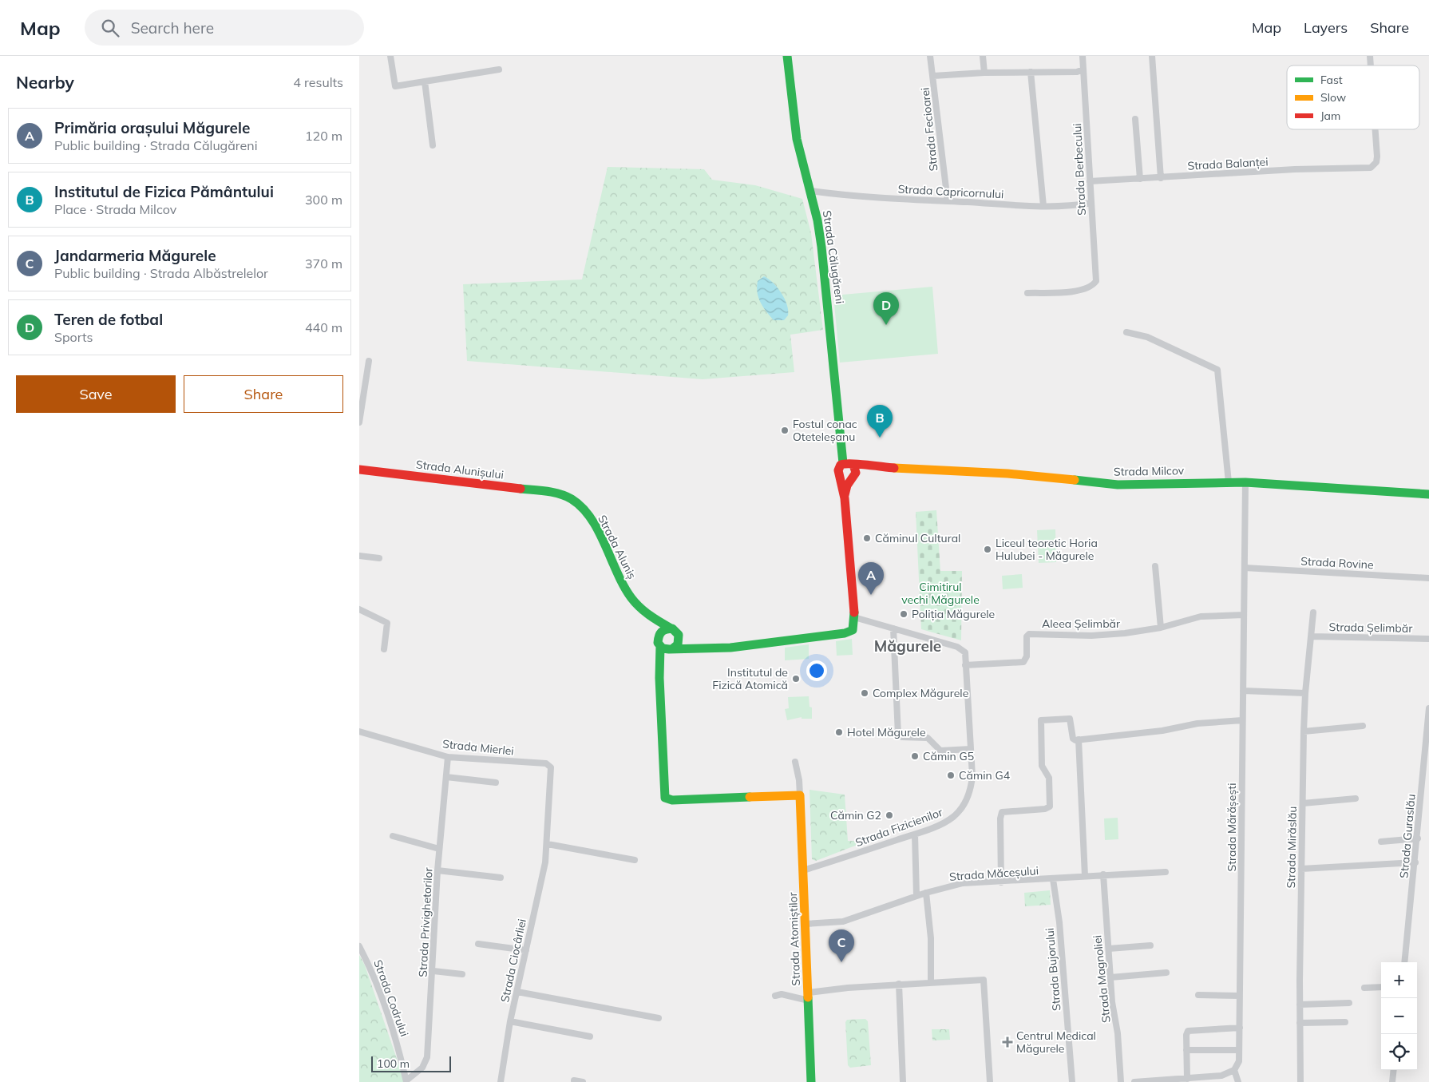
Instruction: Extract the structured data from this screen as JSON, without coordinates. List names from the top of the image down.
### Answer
{
  "streets": {
    "main road": [
      "Strada Călugăreni",
      "Strada Alunișului",
      "Strada Milcov",
      "Strada Aluniș",
      "Strada Atomiștilor"
    ],
    "street": [
      "Strada Fecioarei",
      "Strada Balanței",
      "Strada Berbecului",
      "Strada Capricornului",
      "Strada Rovine",
      "Aleea Șelimbăr",
      "Strada Șelimbăr",
      "Strada Mierlei",
      "Strada Fizicienilor",
      "Strada Mărășești",
      "Strada Guraslău",
      "Strada Mirăslău",
      "Strada Măceșului",
      "Strada Privighetorilor",
      "Strada Ciocârliei",
      "Strada Bujorului",
      "Strada Magnoliei",
      "Strada Codrului"
    ]
  },
  "crossings": [
    ["Strada Fecioarei", "Strada Capricornului"],
    ["Strada Balanței", "Strada Berbecului"],
    ["Strada Berbecului", "Strada Capricornului"],
    ["Strada Capricornului", "Strada Călugăreni"],
    ["Strada Călugăreni", "Strada Milcov"],
    ["Strada Alunișului", "Strada Aluniș"],
    ["Strada Milcov", "Strada Mărășești"],
    ["Strada Rovine", "Strada Mărășești"],
    ["Aleea Șelimbăr", "Strada Fizicienilor"],
    ["Aleea Șelimbăr", "Strada Mărășești"],
    ["Strada Șelimbăr", "Strada Mirăslău"],
    ["Strada Mierlei", "Strada Privighetorilor"],
    ["Strada Mierlei", "Strada Ciocârliei"],
    ["Strada Fizicienilor", "Strada Atomiștilor"],
    ["Strada Măceșului", "Strada Atomiștilor"],
    ["Strada Măceșului", "Strada Bujorului"],
    ["Strada Măceșului", "Strada Magnoliei"],
    ["Strada Privighetorilor", "Strada Codrului"]
  ],
  "districts": ["Măgurele"],
  "parks": ["Cimitirul vechi Măgurele"],
  "places": {
    "other": [
      "Fostul conac Oteteleșanu",
      "Căminul Cultural",
      "Liceul teoretic Horia Hulubei - Măgurele",
      "Poliția Măgurele",
      "Institutul de Fizică Atomică",
      "Complex Măgurele",
      "Hotel Măgurele",
      "Cămin G5",
      "Cămin G4",
      "Cămin G2"
    ],
    "health": ["Centrul Medical Măgurele"]
  },
  "legend": ["Fast", "Slow", "Jam"],
  "scale_bar": "100 m",
  "page": {
    "header": "Map",
    "search": "Search here",
    "nav": ["Map", "Layers", "Share"],
    "heading": ["Nearby", "4 results"],
    "list": [
      {
        "mark": "A",
        "name": "Primăria orașului Măgurele",
        "note": "Public building · Strada Călugăreni",
        "value": "120 m"
      },
      {
        "mark": "B",
        "name": "Institutul de Fizica Pământului",
        "note": "Place · Strada Milcov",
        "value": "300 m"
      },
      {
        "mark": "C",
        "name": "Jandarmeria Măgurele",
        "note": "Public building · Strada Albăstrelelor",
        "value": "370 m"
      },
      {
        "mark": "D",
        "name": "Teren de fotbal",
        "note": "Sports",
        "value": "440 m"
      }
    ],
    "pins": [
      "D",
      "B",
      "A",
      "C"
    ],
    "buttons": ["Save", "Share"],
    "map_buttons": ["+", "−"],
    "scale": "100 m"
  }
}
